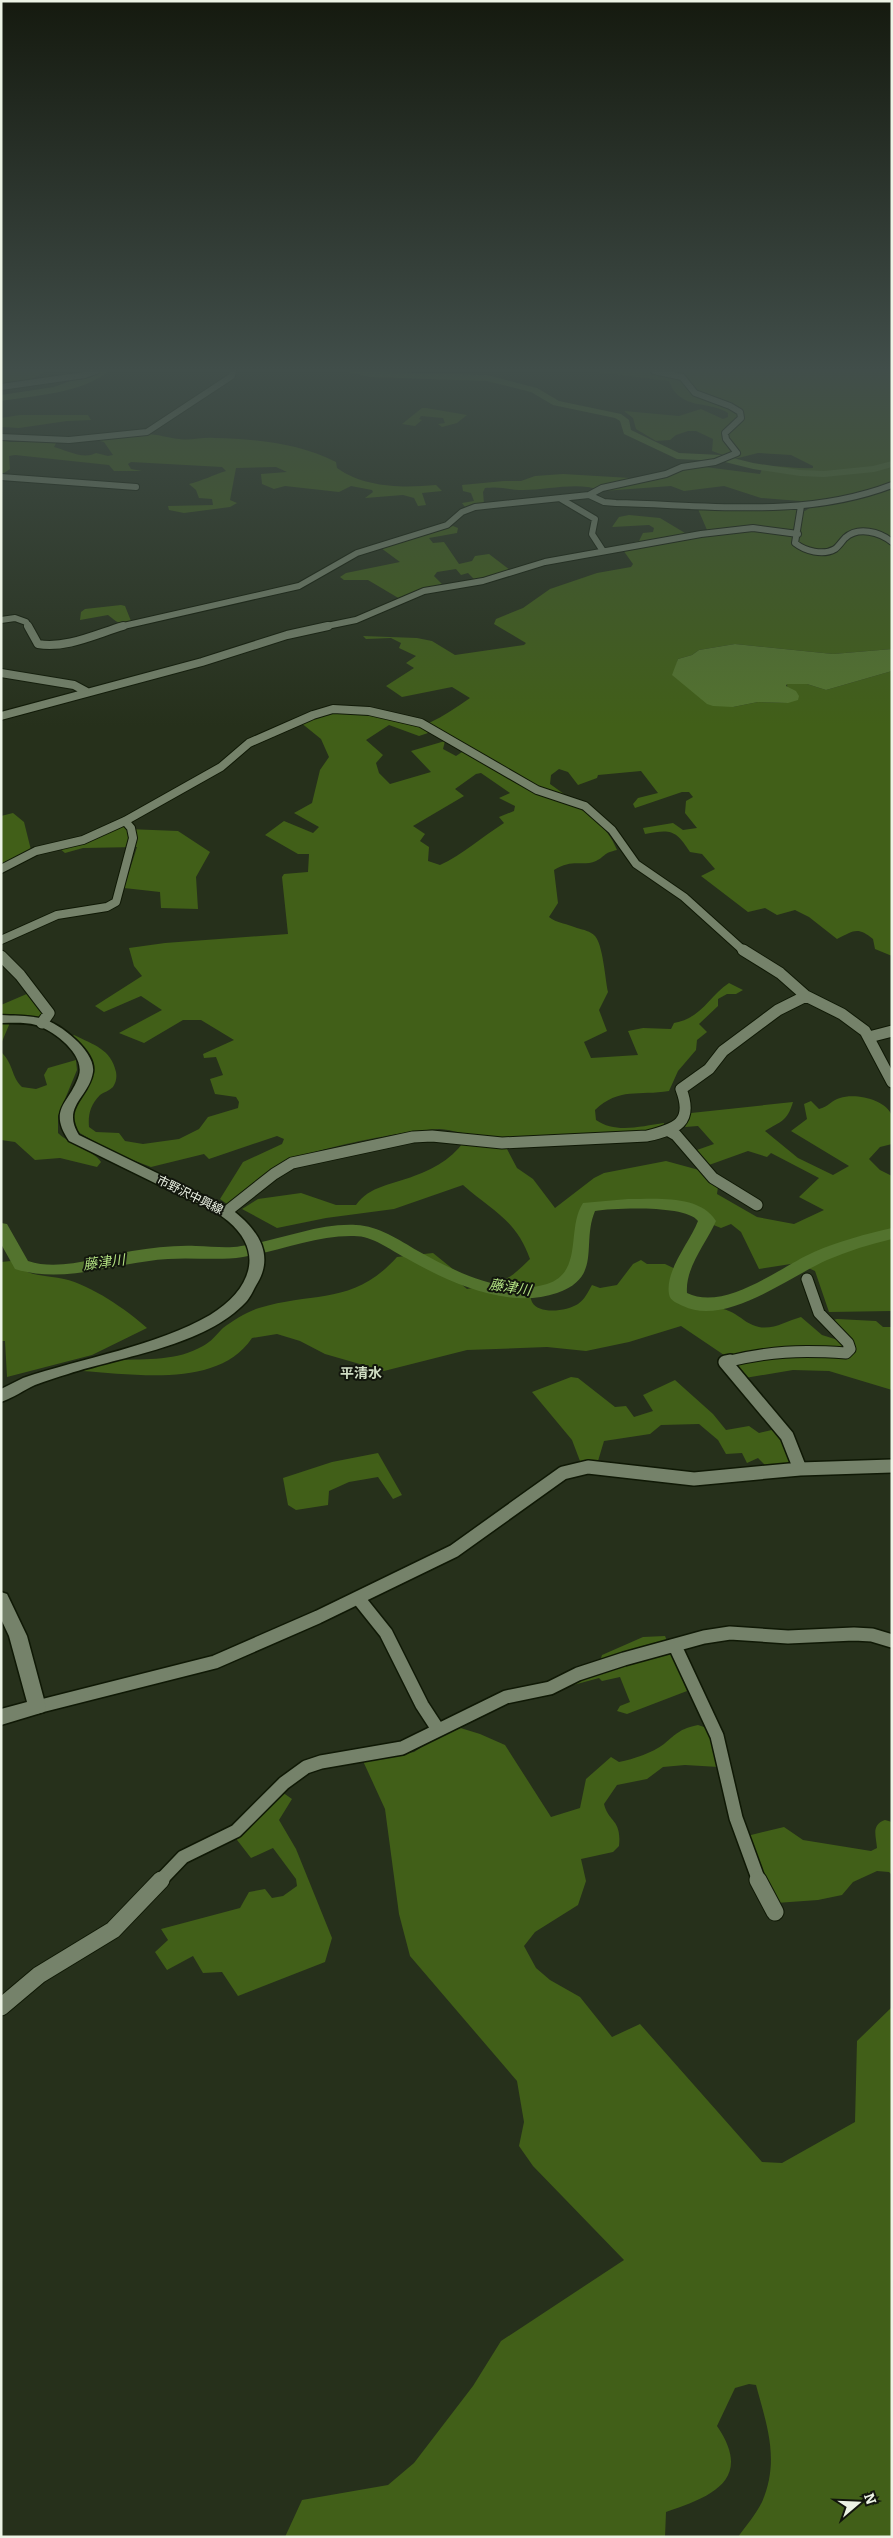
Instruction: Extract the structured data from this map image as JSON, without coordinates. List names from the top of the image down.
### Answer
{
  "streets": {
    "main road": ["市野沢中興線"]
  },
  "districts": ["平清水"],
  "water": ["藤津川"],
  "north": "right"
}
